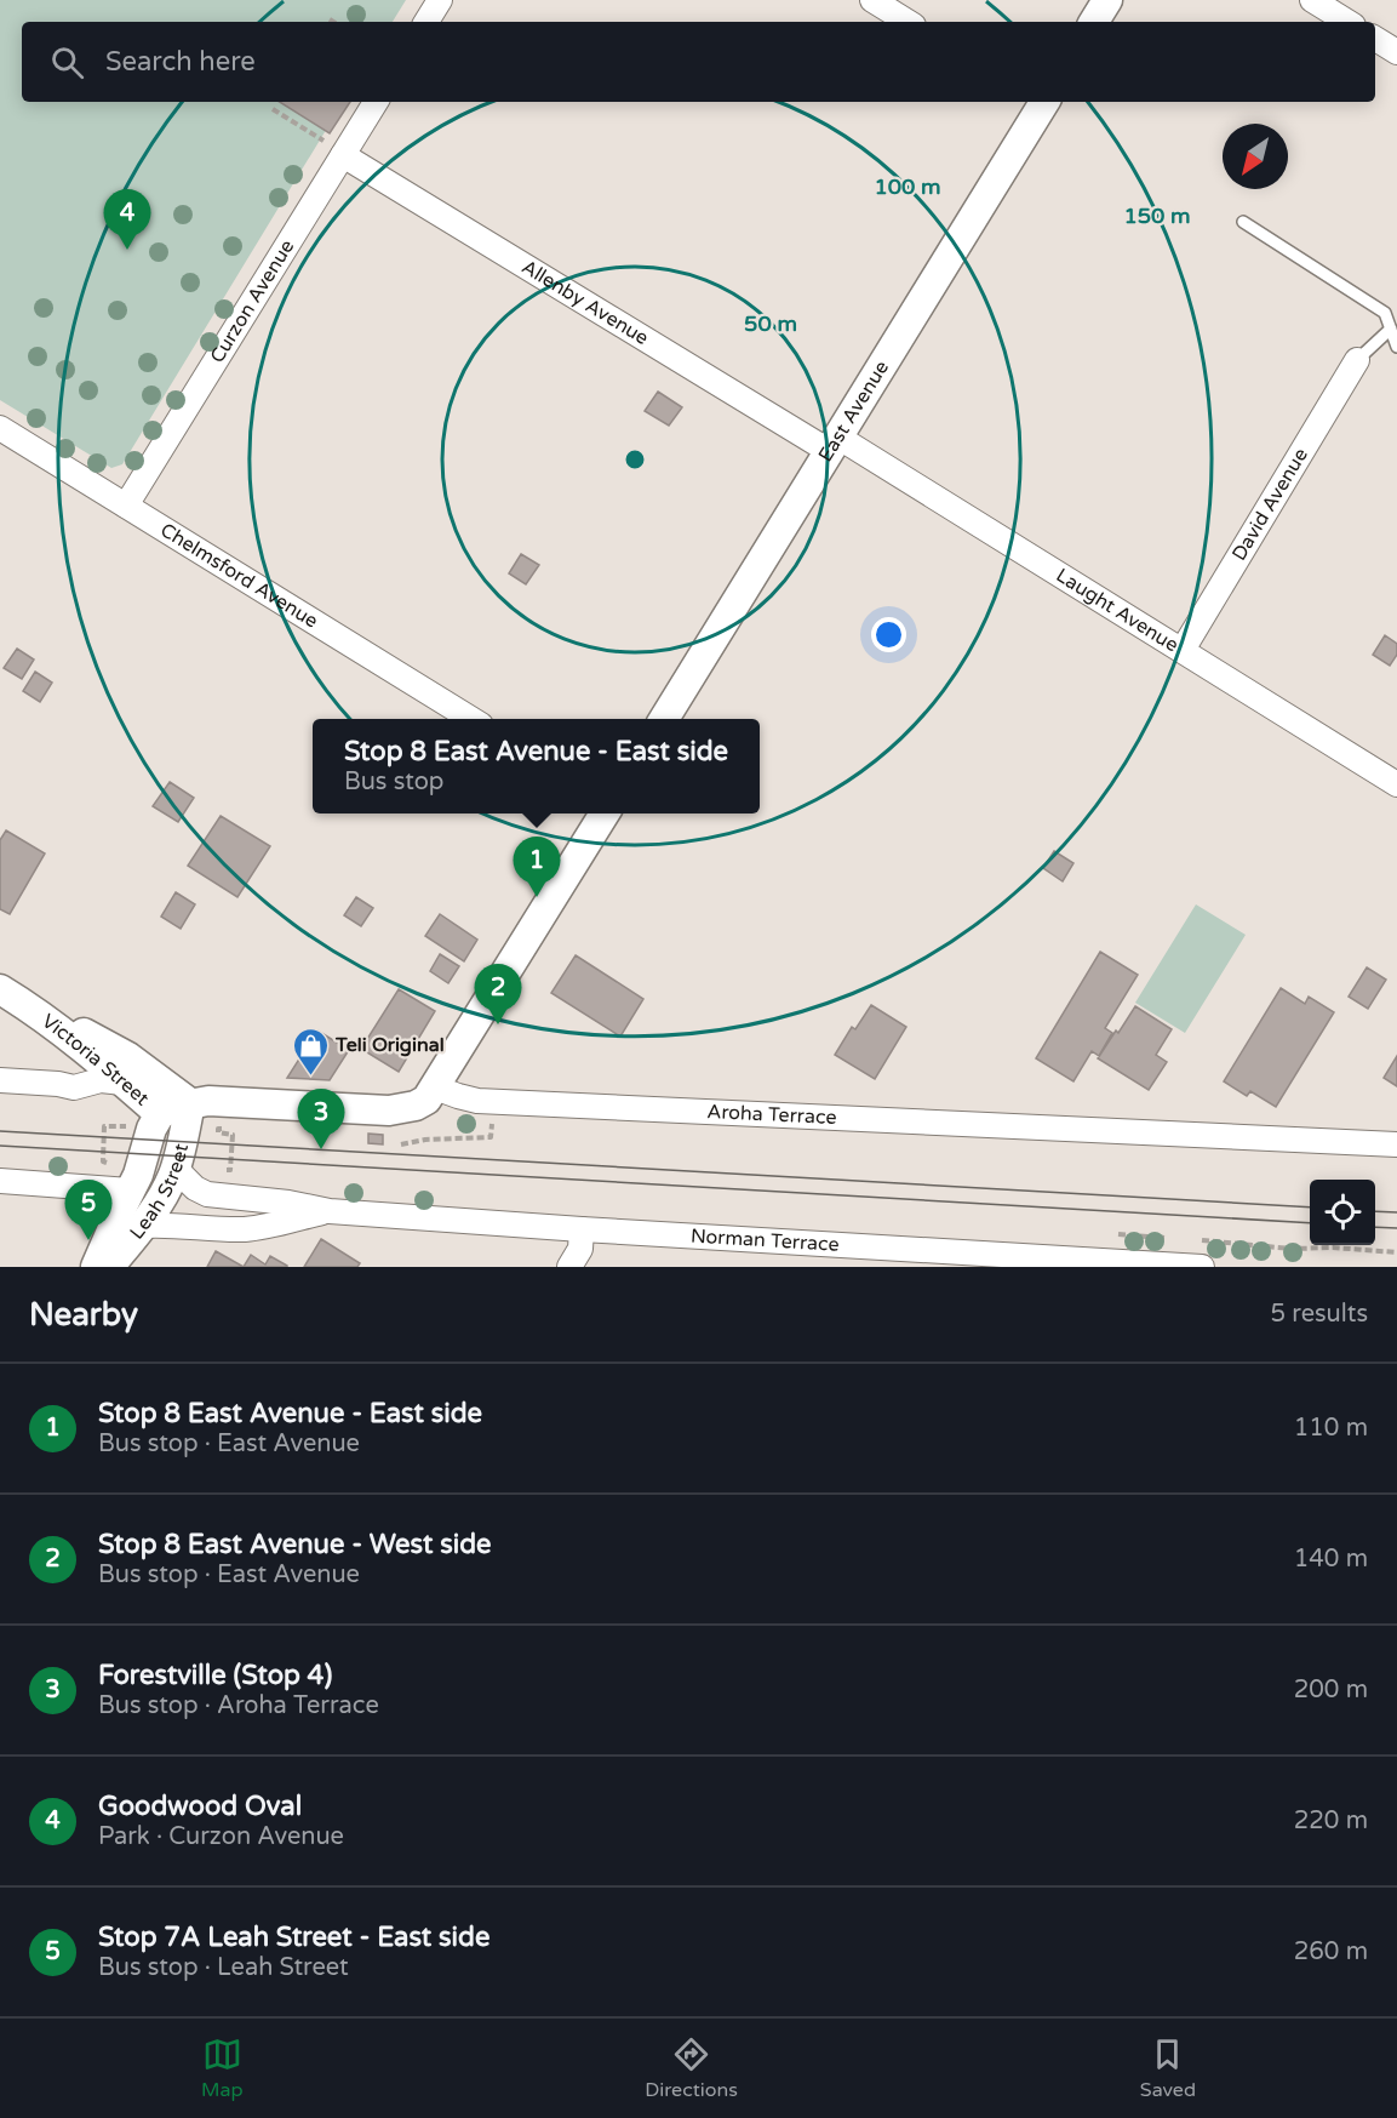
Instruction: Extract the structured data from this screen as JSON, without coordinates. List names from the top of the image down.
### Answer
{
  "streets": {
    "street": [
      "Curzon Avenue",
      "Allenby Avenue",
      "East Avenue",
      "David Avenue",
      "Chelmsford Avenue",
      "Laught Avenue",
      "Victoria Street",
      "Aroha Terrace",
      "Leah Street",
      "Norman Terrace"
    ]
  },
  "crossings": [
    ["Curzon Avenue", "Allenby Avenue"],
    ["Curzon Avenue", "Chelmsford Avenue"],
    ["Allenby Avenue", "East Avenue"],
    ["Allenby Avenue", "Laught Avenue"],
    ["East Avenue", "Laught Avenue"],
    ["David Avenue", "Laught Avenue"],
    ["Victoria Street", "Leah Street"],
    ["Leah Street", "Norman Terrace"]
  ],
  "places": {
    "shop": ["Teli Original"]
  },
  "north": "bottom left",
  "page": {
    "search": "Search here",
    "pins": [
      "4",
      "1",
      "2",
      "3",
      "5"
    ],
    "popup": ["Stop 8 East Avenue - East side", "Bus stop"],
    "heading": ["Nearby", "5 results"],
    "list": [
      {
        "mark": "1",
        "name": "Stop 8 East Avenue - East side",
        "note": "Bus stop · East Avenue",
        "value": "110 m"
      },
      {
        "mark": "2",
        "name": "Stop 8 East Avenue - West side",
        "note": "Bus stop · East Avenue",
        "value": "140 m"
      },
      {
        "mark": "3",
        "name": "Forestville (Stop 4)",
        "note": "Bus stop · Aroha Terrace",
        "value": "200 m"
      },
      {
        "mark": "4",
        "name": "Goodwood Oval",
        "note": "Park · Curzon Avenue",
        "value": "220 m"
      },
      {
        "mark": "5",
        "name": "Stop 7A Leah Street - East side",
        "note": "Bus stop · Leah Street",
        "value": "260 m"
      }
    ],
    "nav": ["Map", "Directions", "Saved"]
  },
  "rings": ["100 m", "150 m", "50 m"]
}
